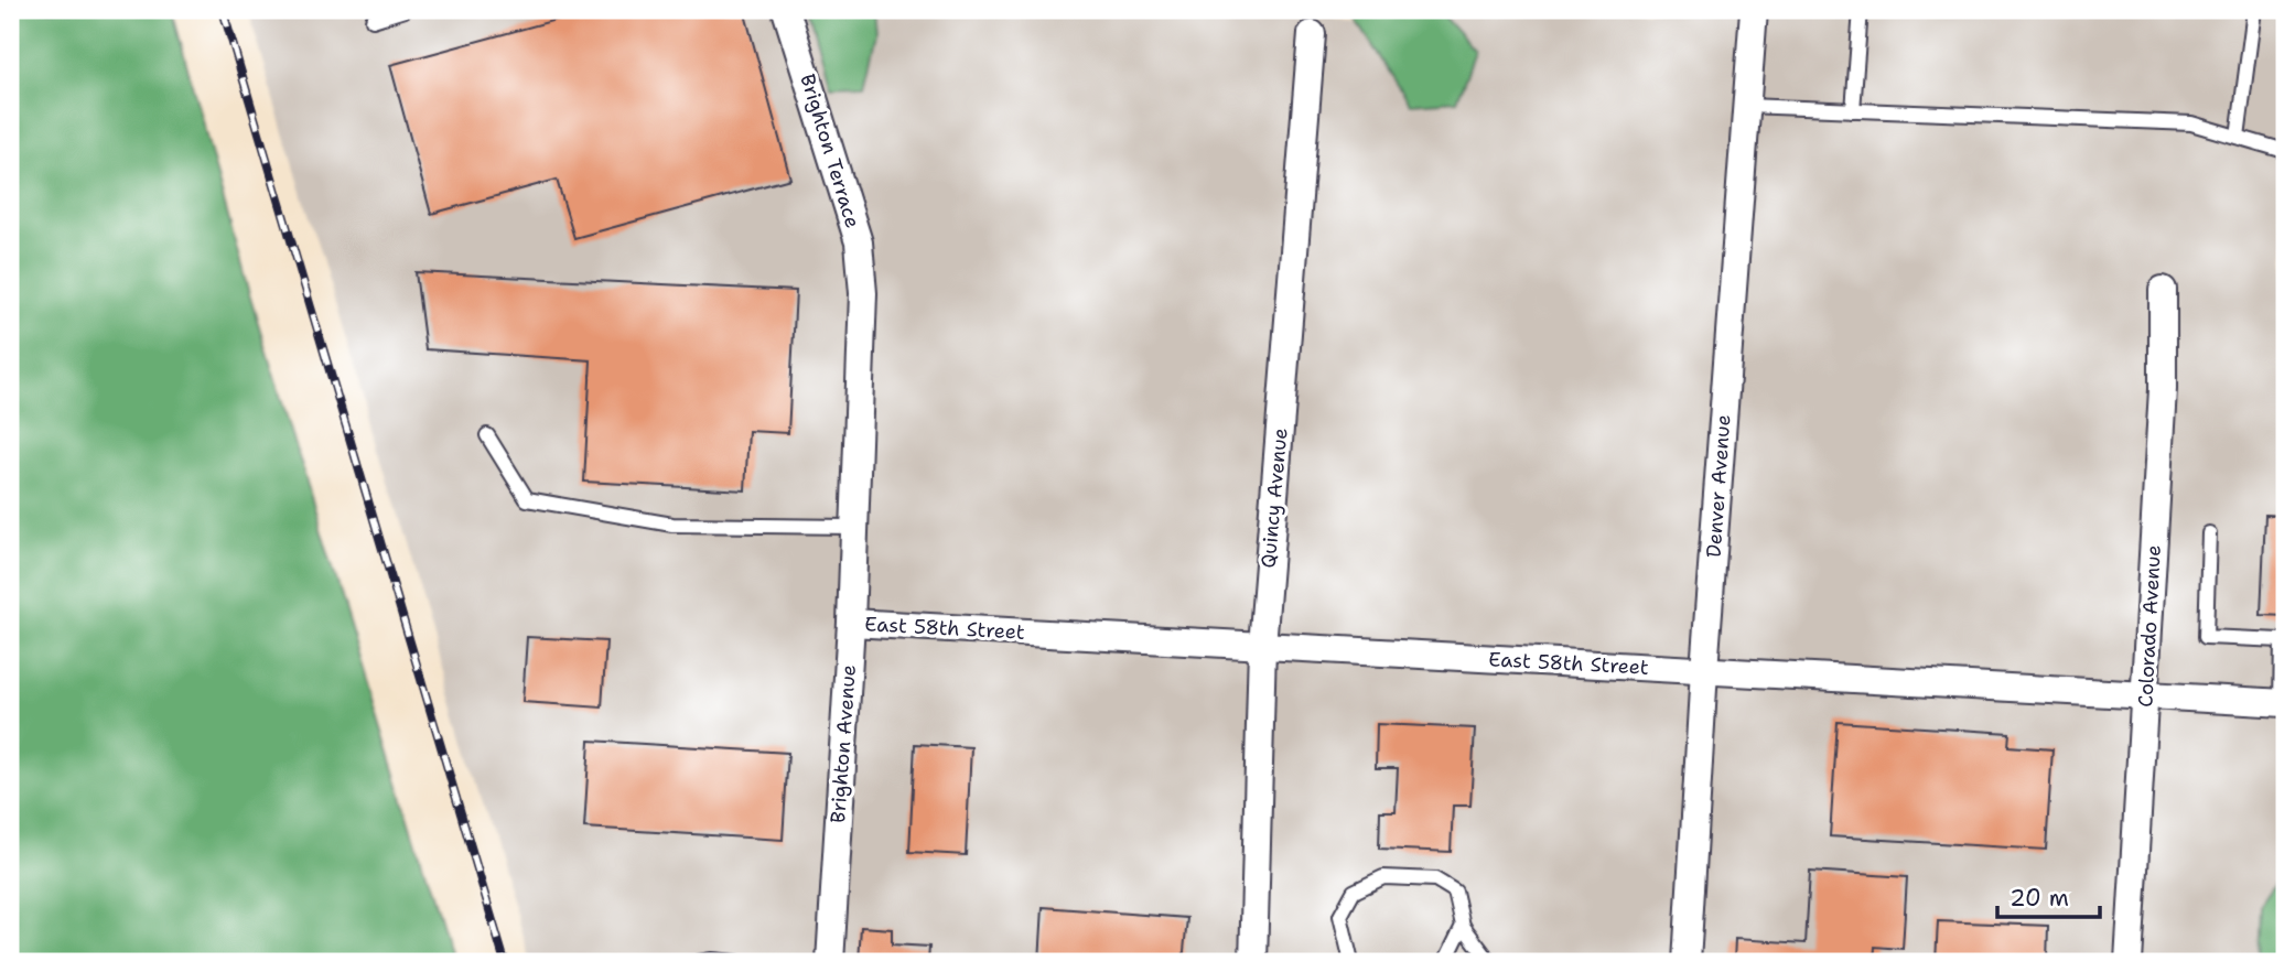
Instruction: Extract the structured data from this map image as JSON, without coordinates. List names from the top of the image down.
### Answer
{
  "streets": {
    "street": [
      "Brighton Terrace",
      "Denver Avenue",
      "Quincy Avenue",
      "Colorado Avenue",
      "East 58th Street",
      "Brighton Avenue"
    ]
  },
  "crossings": [
    ["Brighton Terrace", "Brighton Avenue"],
    ["Denver Avenue", "East 58th Street"],
    ["Quincy Avenue", "East 58th Street"],
    ["Colorado Avenue", "East 58th Street"],
    ["East 58th Street", "Brighton Avenue"]
  ],
  "scale_bar": "20 m"
}
